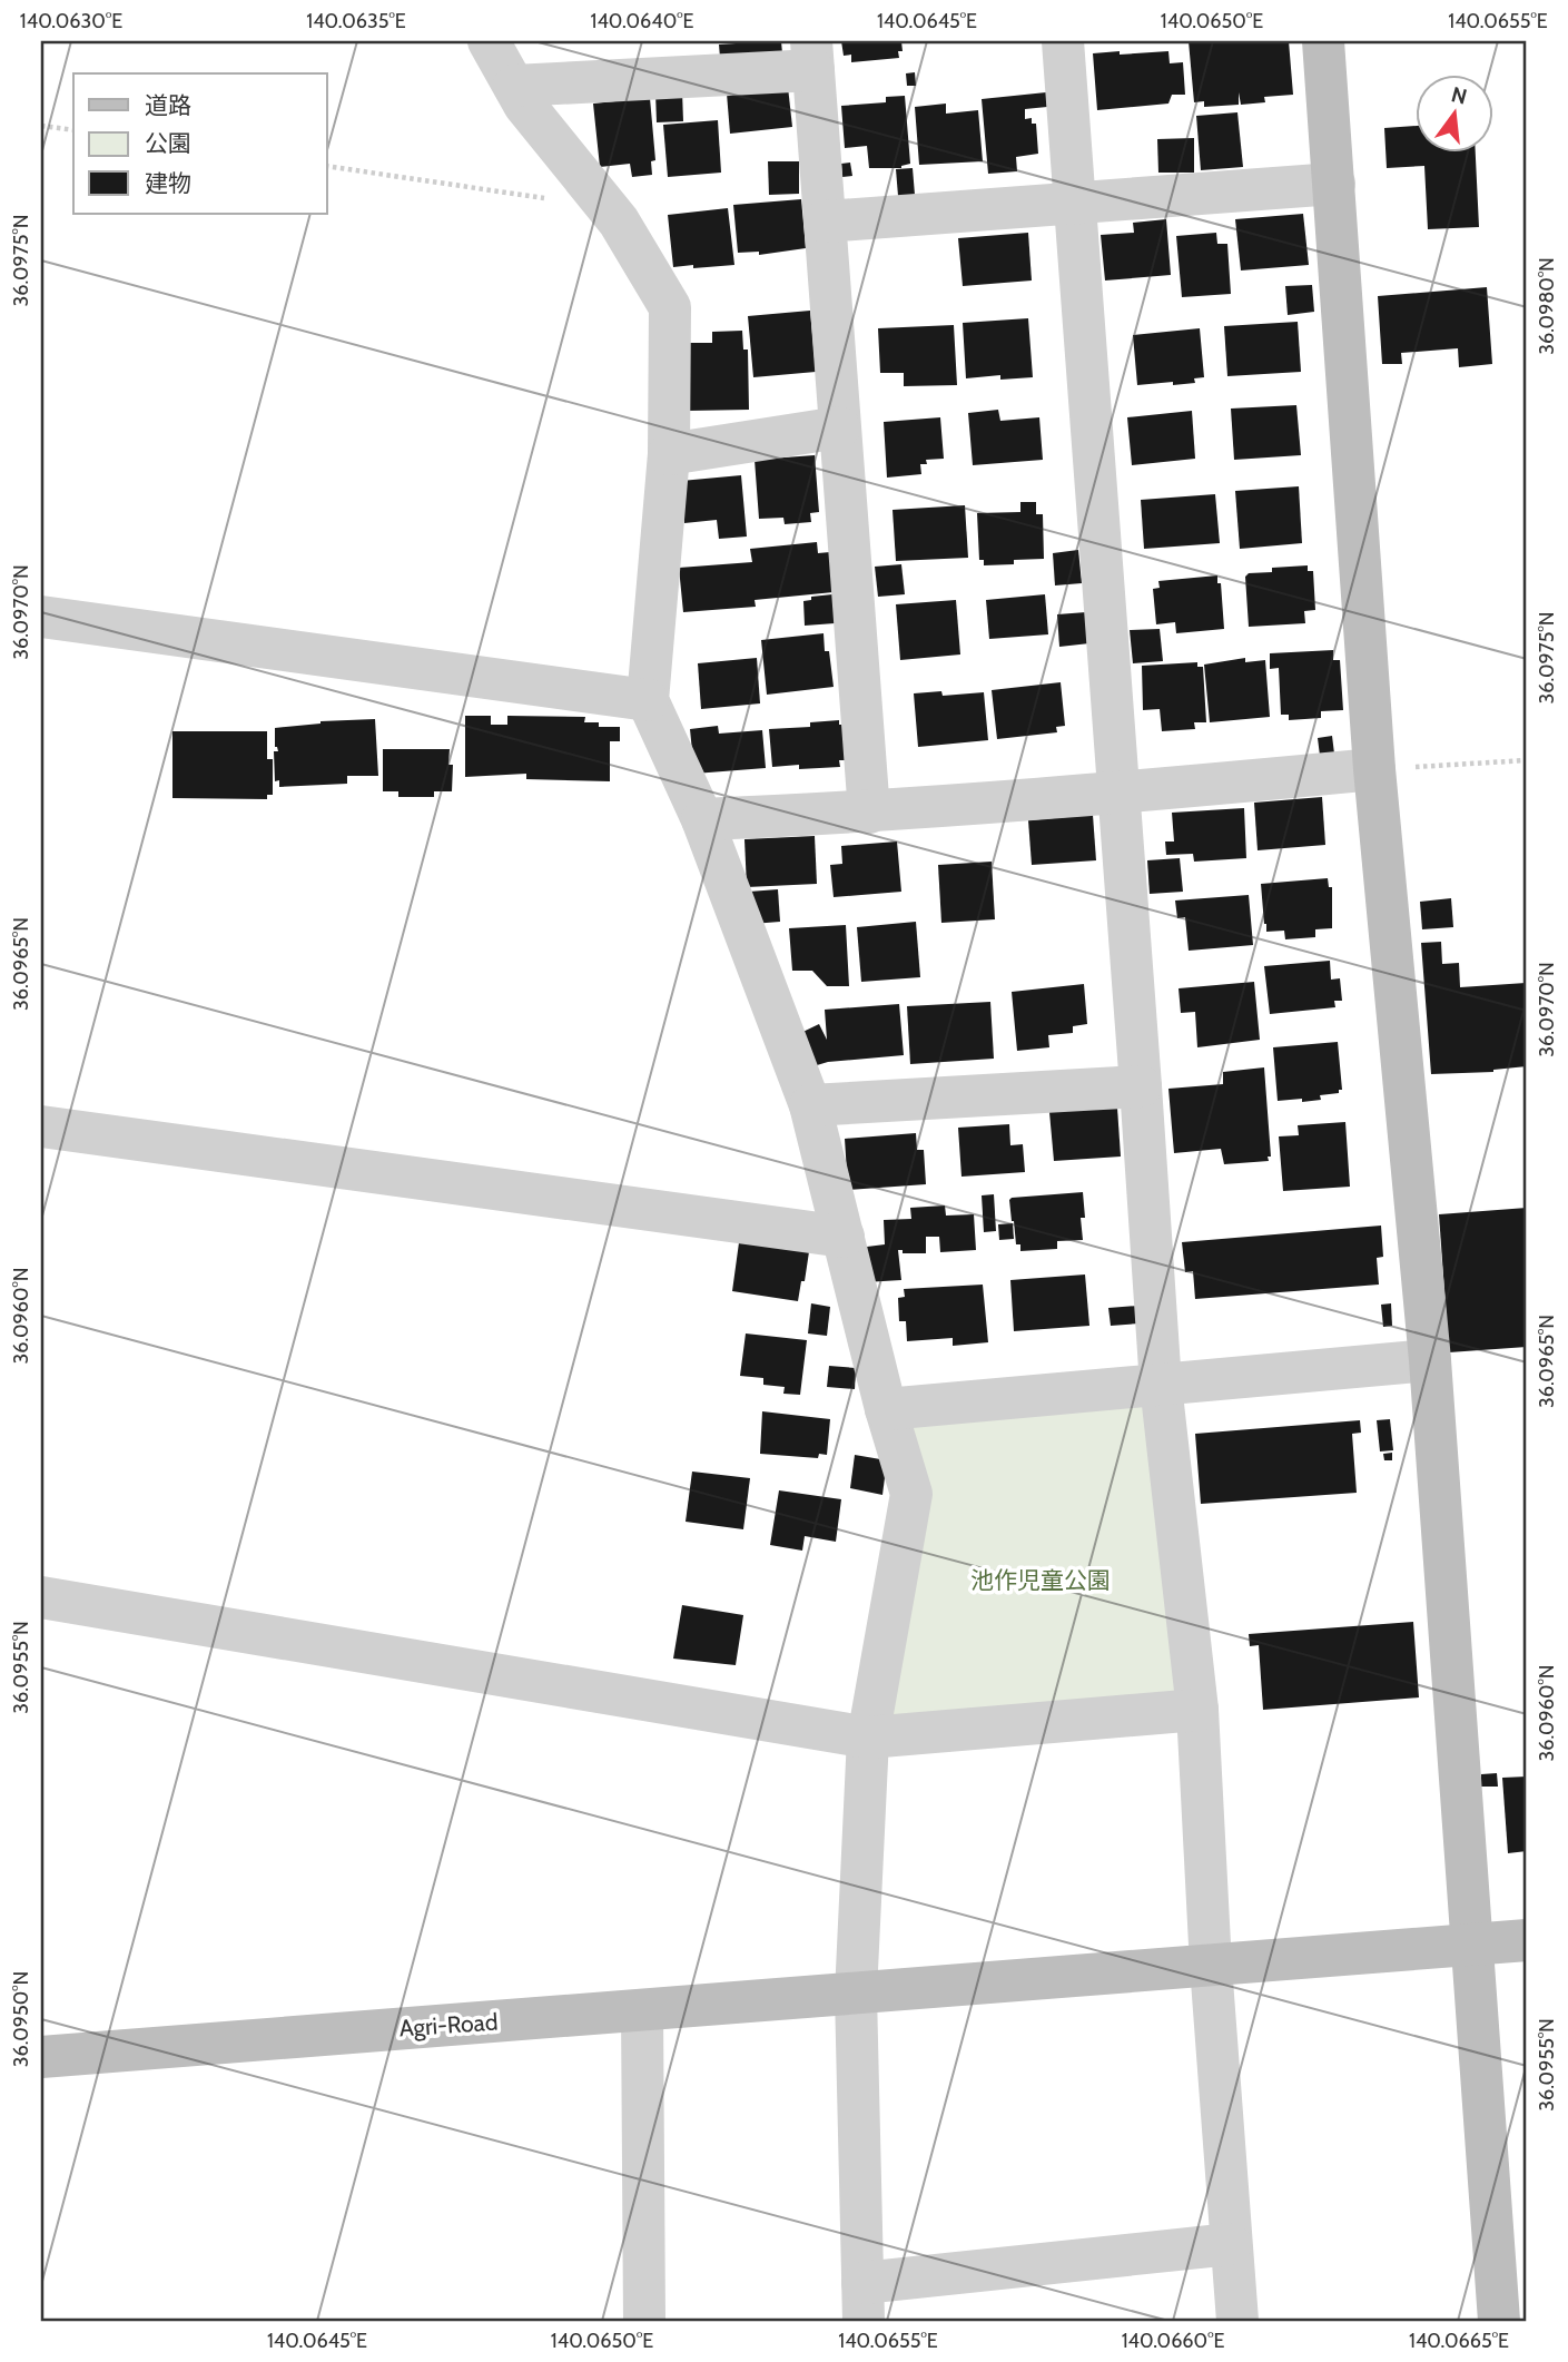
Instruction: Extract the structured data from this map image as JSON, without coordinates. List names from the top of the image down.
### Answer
{
  "streets": {
    "street": ["Agri-Road"]
  },
  "parks": ["池作児童公園"],
  "legend": ["道路", "公園", "建物"],
  "north": "top",
  "coordinates": [
    "140.0630°E",
    "140.0635°E",
    "140.0640°E",
    "140.0645°E",
    "140.0650°E",
    "140.0655°E",
    "36.0975°N",
    "36.0980°N",
    "36.0970°N",
    "36.0965°N",
    "36.0960°N",
    "36.0955°N",
    "36.0950°N",
    "140.0660°E",
    "140.0665°E"
  ]
}
